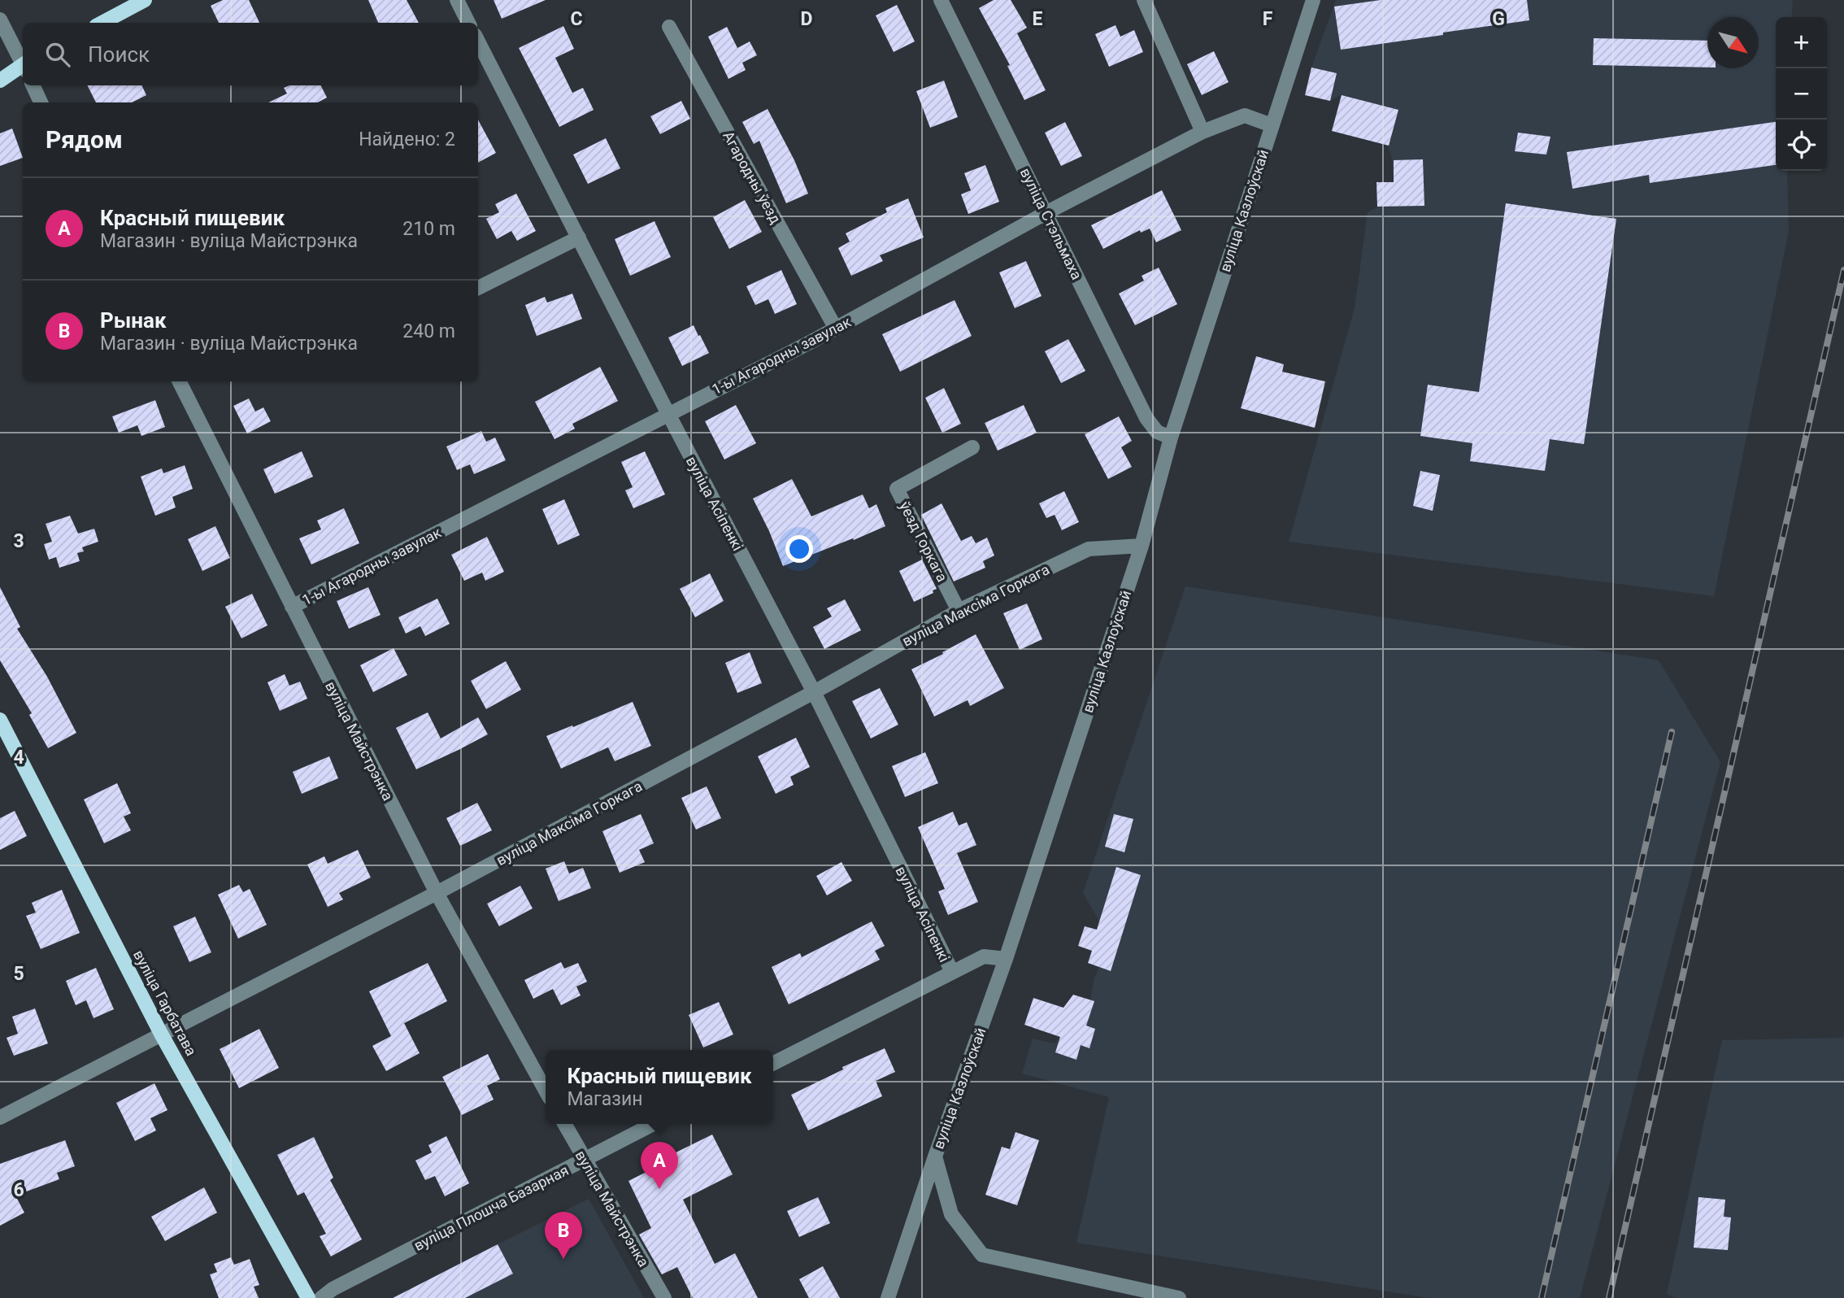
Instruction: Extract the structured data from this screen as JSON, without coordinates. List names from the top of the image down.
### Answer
{
  "streets": {
    "main road": ["вуліца Гарбатава"],
    "street": [
      "Агародны ўезд",
      "вуліца Казлоўскай",
      "вуліца Стэльмаха",
      "1-ы Агародны завулак",
      "вуліца Асіпенкі",
      "ўезд Горкага",
      "вуліца Максіма Горкага",
      "вуліца Майстрэнка",
      "вуліца Плошча Базарная"
    ]
  },
  "crossings": [
    ["Агародны ўезд", "1-ы Агародны завулак"],
    ["вуліца Казлоўскай", "вуліца Стэльмаха"],
    ["вуліца Казлоўскай", "1-ы Агародны завулак"],
    ["вуліца Казлоўскай", "вуліца Максіма Горкага"],
    ["вуліца Стэльмаха", "1-ы Агародны завулак"],
    ["1-ы Агародны завулак", "вуліца Асіпенкі"],
    ["1-ы Агародны завулак", "вуліца Майстрэнка"],
    ["вуліца Асіпенкі", "вуліца Максіма Горкага"],
    ["ўезд Горкага", "вуліца Максіма Горкага"],
    ["вуліца Максіма Горкага", "вуліца Майстрэнка"],
    ["вуліца Максіма Горкага", "вуліца Гарбатава"],
    ["вуліца Майстрэнка", "вуліца Плошча Базарная"]
  ],
  "north": "bottom right",
  "page": {
    "map_buttons": ["+", "−"],
    "search": "Поиск",
    "heading": ["Рядом", "Найдено: 2"],
    "list": [
      {
        "mark": "A",
        "name": "Красный пищевик",
        "note": "Магазин · вуліца Майстрэнка",
        "value": "210 m"
      },
      {
        "mark": "B",
        "name": "Рынак",
        "note": "Магазин · вуліца Майстрэнка",
        "value": "240 m"
      }
    ],
    "popup": ["Красный пищевик", "Магазин"],
    "pins": ["A", "B"]
  },
  "grid": {
    "columns": [
      "C",
      "D",
      "E",
      "F",
      "G"
    ],
    "rows": [
      "3",
      "4",
      "5",
      "6"
    ]
  }
}
